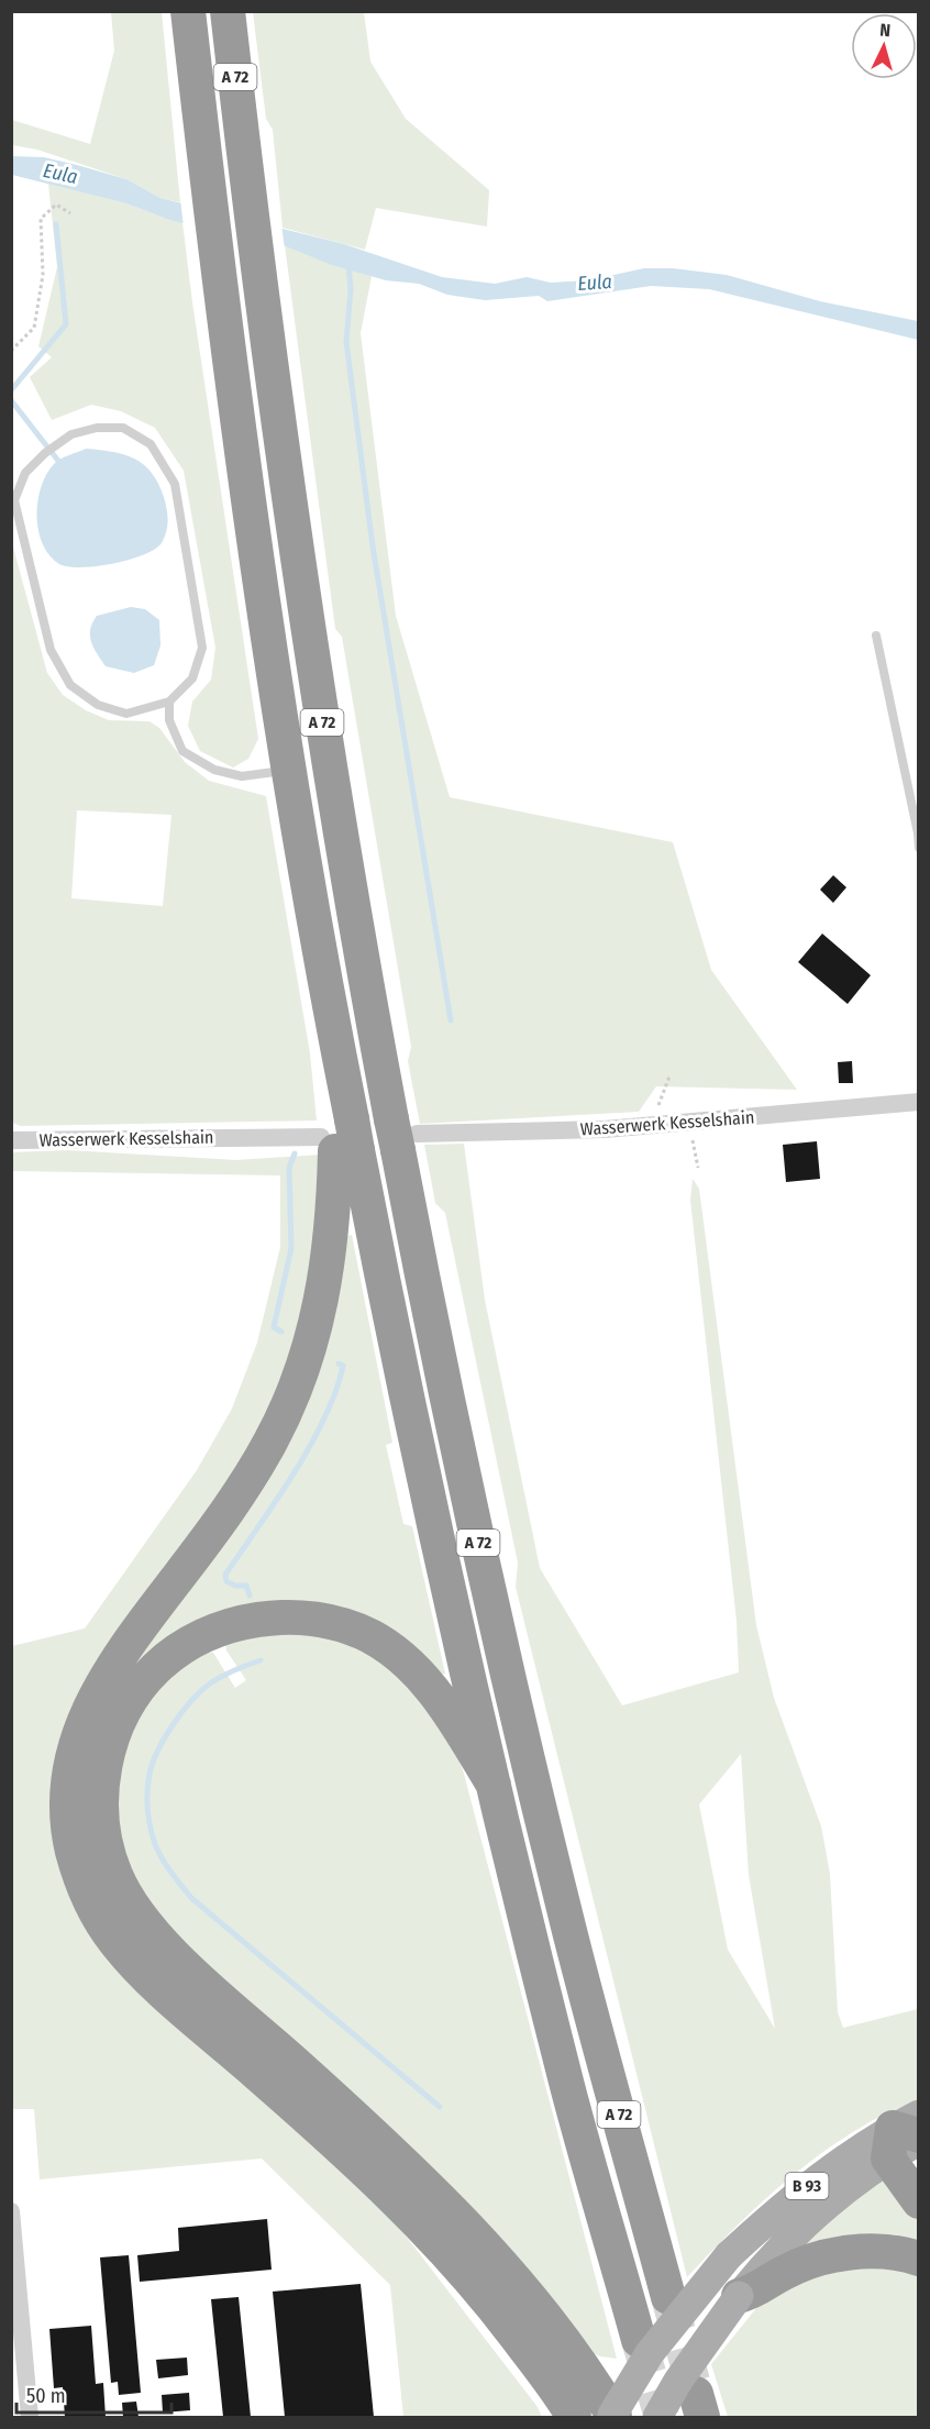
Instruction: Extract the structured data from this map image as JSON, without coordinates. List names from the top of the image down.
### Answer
{
  "streets": {
    "highway": ["A 72"],
    "main road": ["B 93"],
    "street": ["Wasserwerk Kesselshain"]
  },
  "crossings": [
    ["A 72", "Wasserwerk Kesselshain"]
  ],
  "water": ["Eula"],
  "scale_bar": "50 m",
  "north": "top"
}
